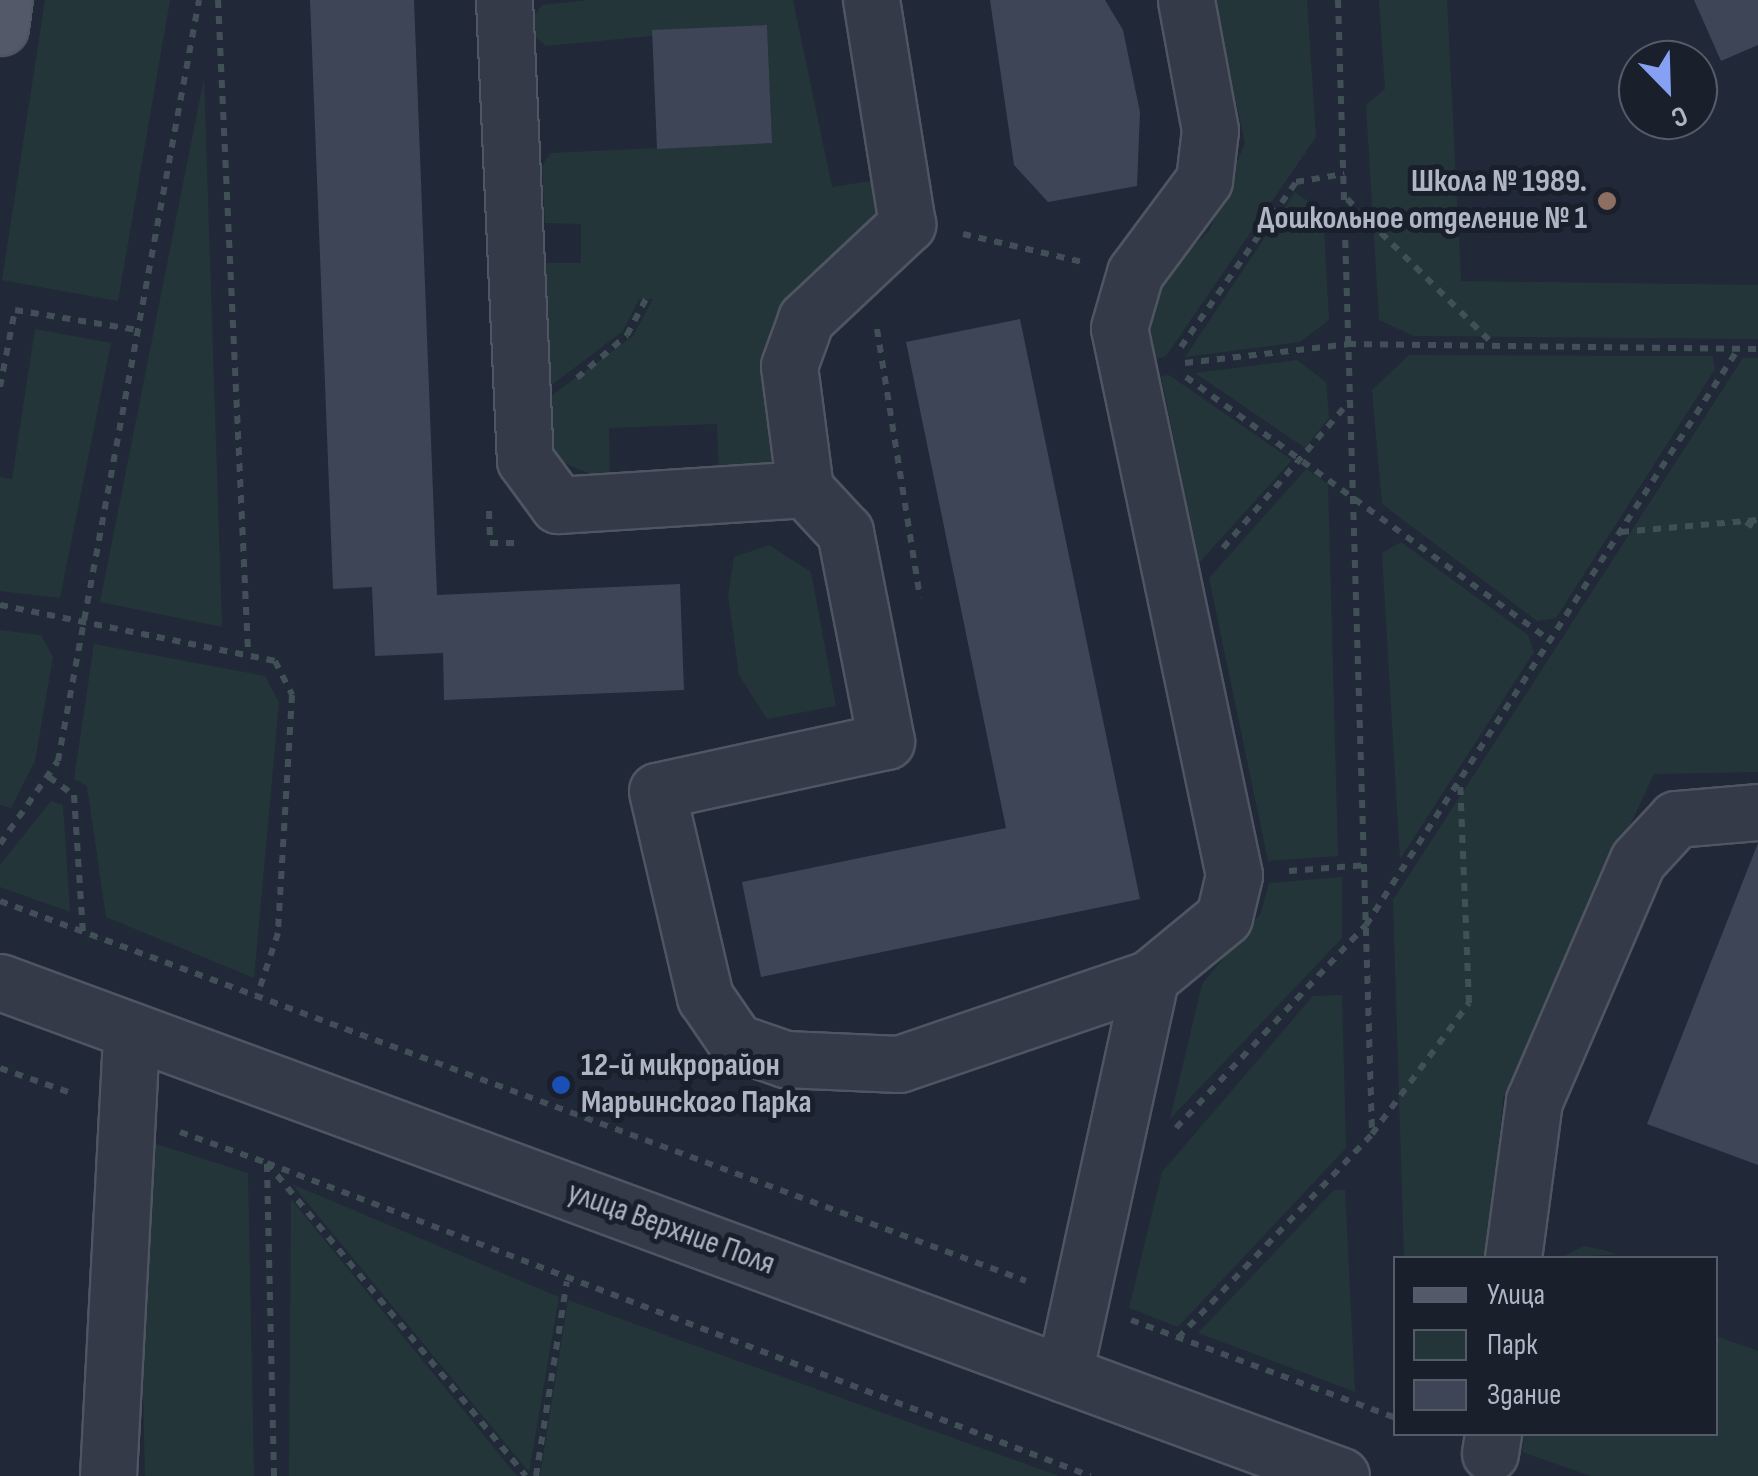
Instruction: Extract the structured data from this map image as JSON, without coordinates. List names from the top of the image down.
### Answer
{
  "streets": {
    "street": ["улица Верхние Поля"]
  },
  "places": ["Школа № 1989. Дошкольное отделение № 1", "12-й микрорайон Марьинского Парка"],
  "legend": ["Улица", "Парк", "Здание"],
  "north": "bottom right"
}
